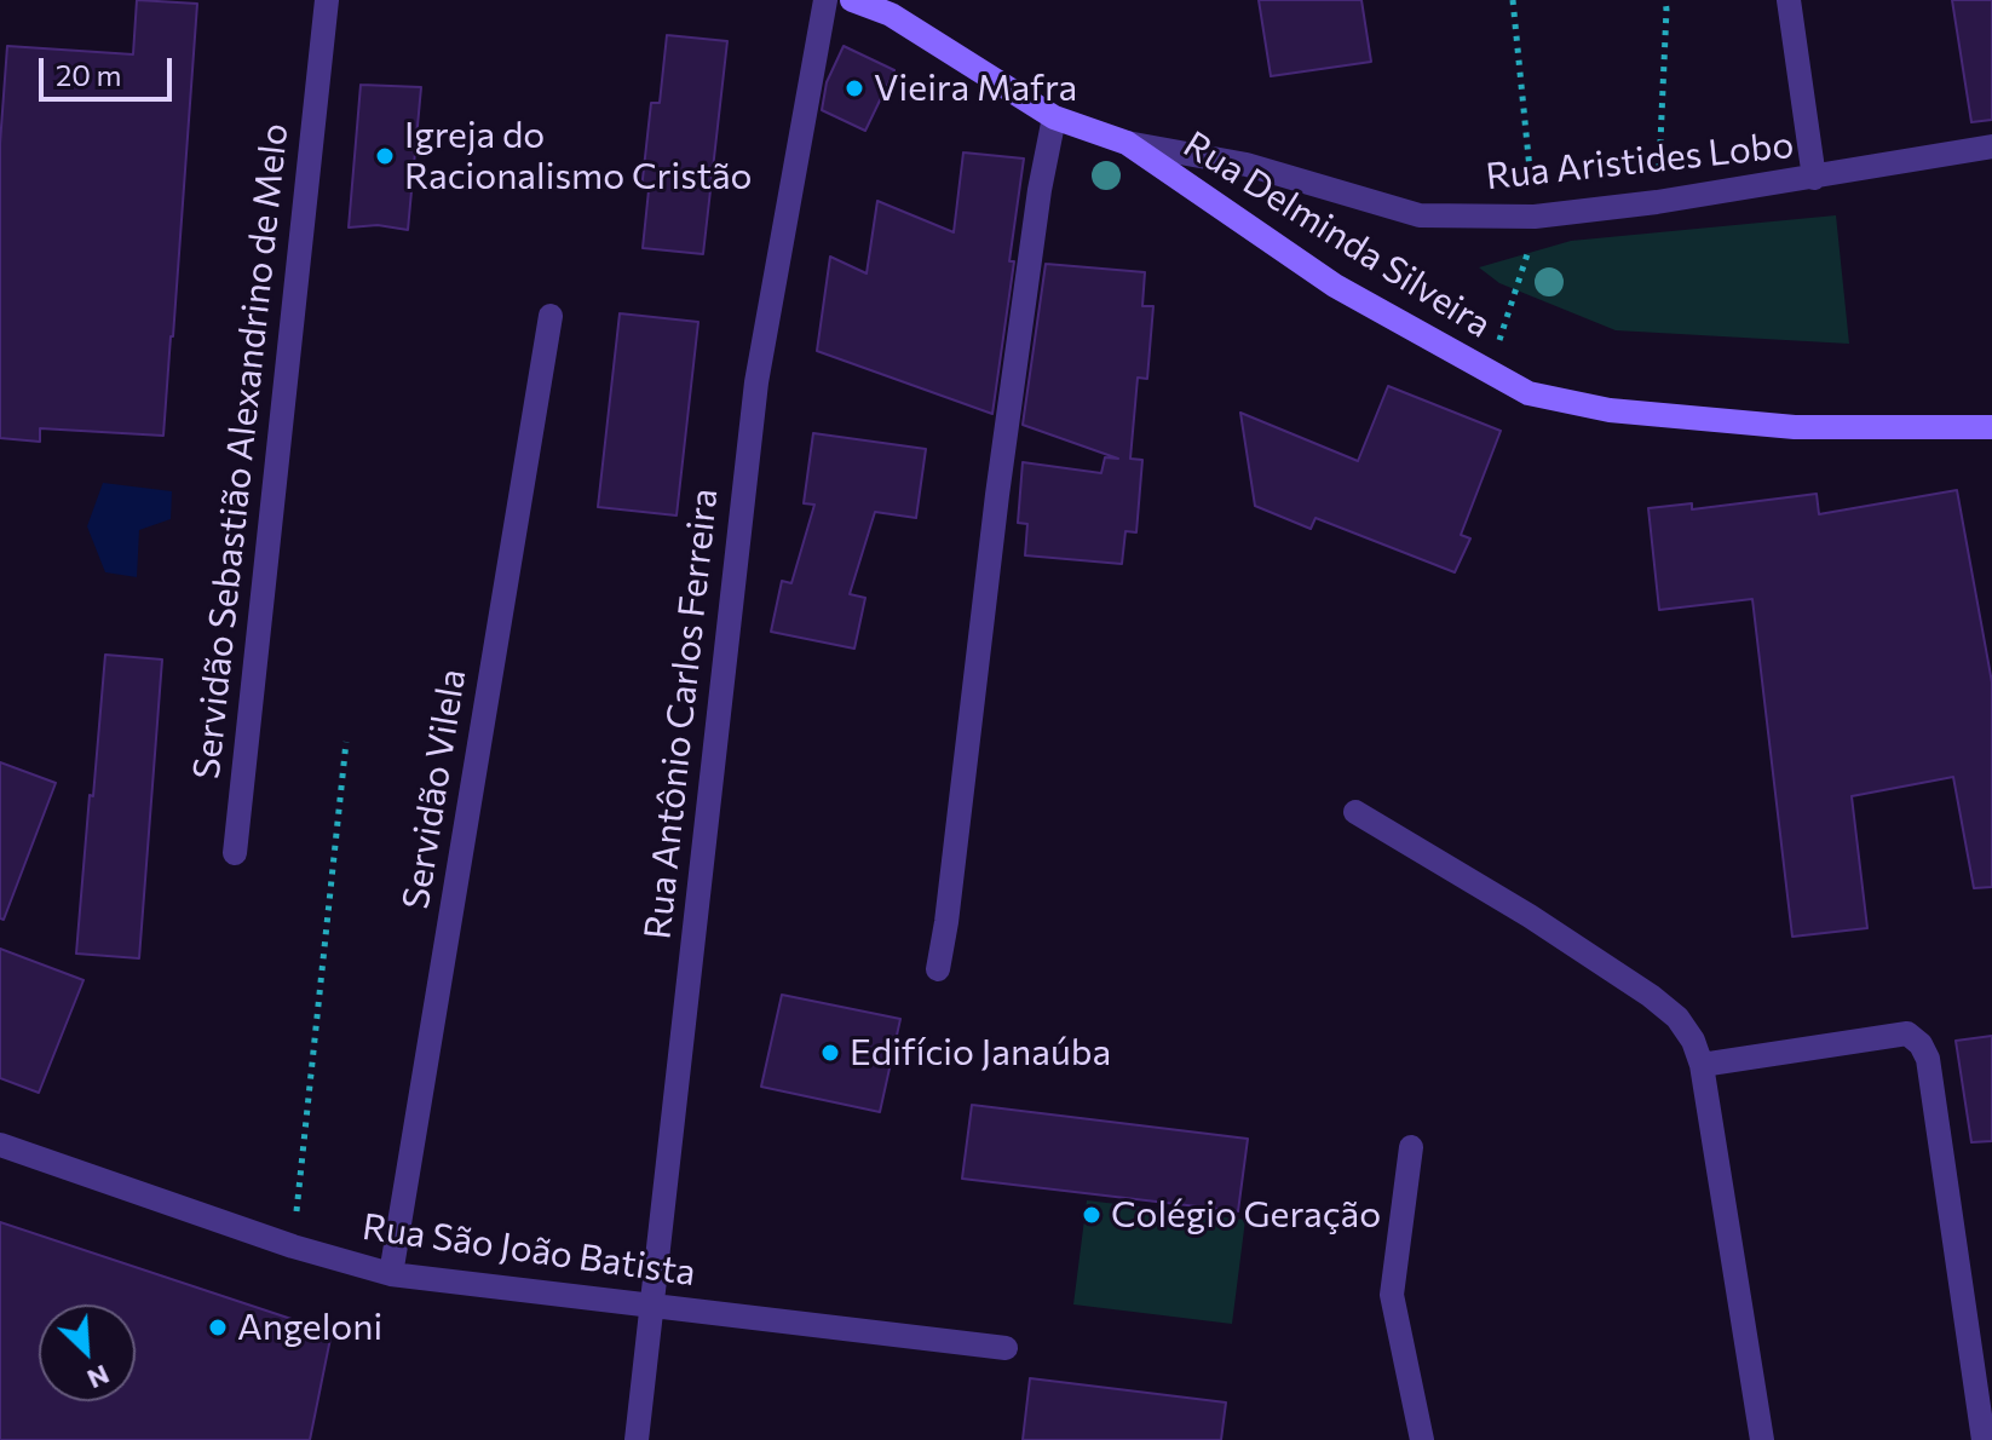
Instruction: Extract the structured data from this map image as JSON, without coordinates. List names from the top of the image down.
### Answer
{
  "streets": {
    "main road": ["Rua Delminda Silveira"],
    "street": [
      "Rua Aristides Lobo",
      "Servidão Sebastião Alexandrino de Melo",
      "Rua Antônio Carlos Ferreira",
      "Servidão Vilela",
      "Rua São João Batista"
    ]
  },
  "crossings": [
    ["Rua Aristides Lobo", "Rua Delminda Silveira"],
    ["Rua Antônio Carlos Ferreira", "Rua São João Batista"],
    ["Servidão Vilela", "Rua São João Batista"]
  ],
  "places": [
    "Vieira Mafra",
    "Igreja do Racionalismo Cristão",
    "Edifício Janaúba",
    "Colégio Geração",
    "Angeloni"
  ],
  "scale_bar": "20 m",
  "north": "bottom right"
}
